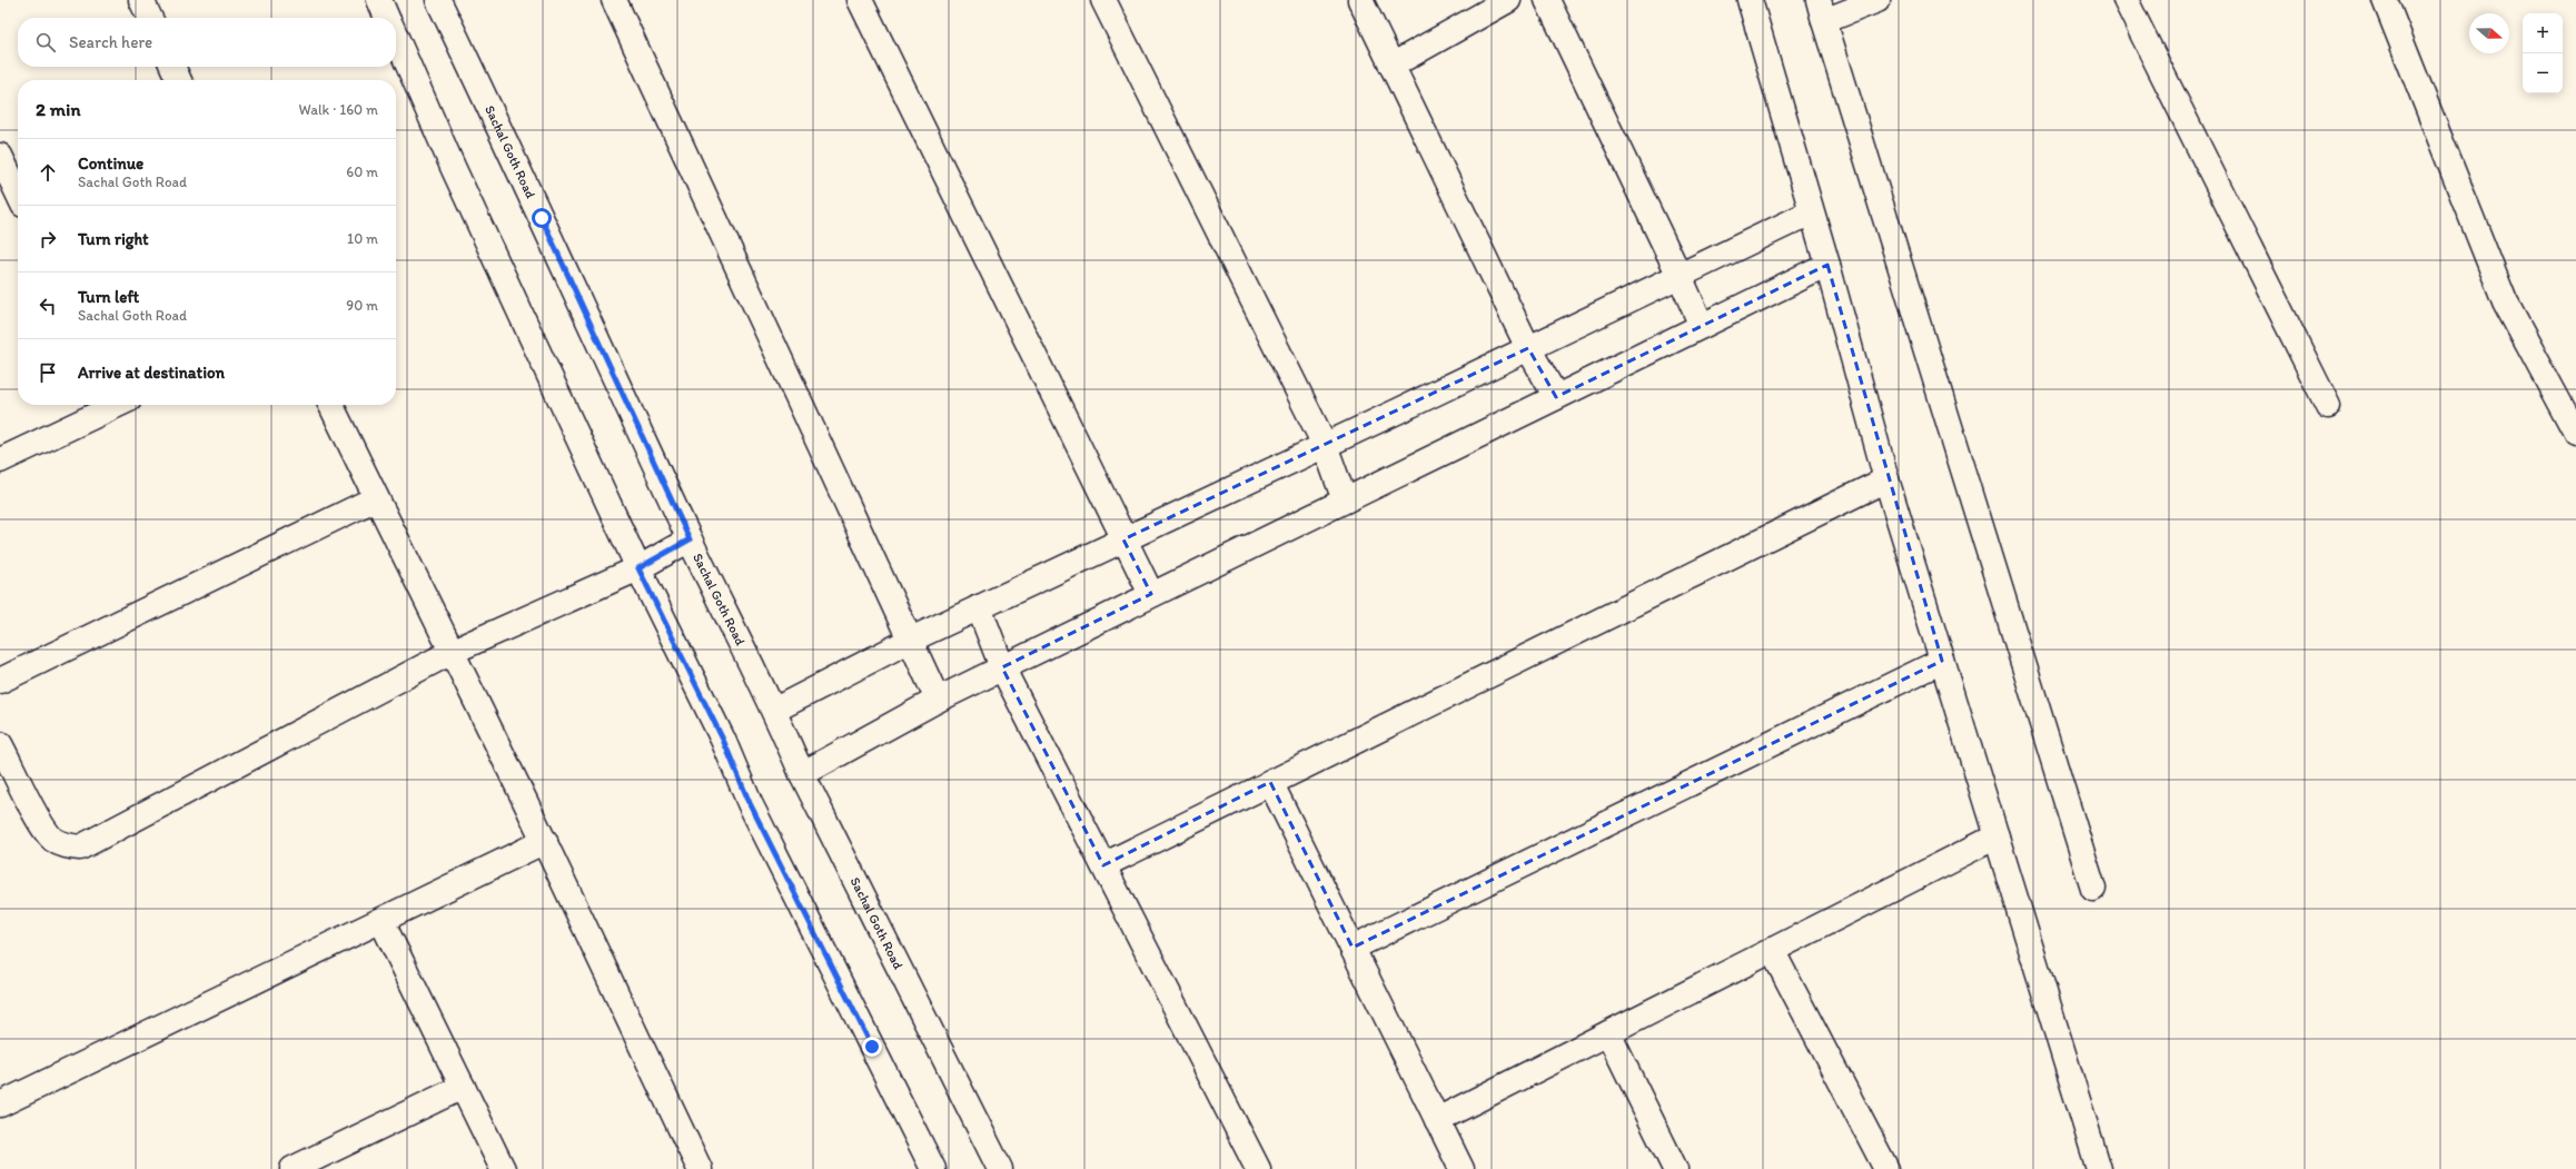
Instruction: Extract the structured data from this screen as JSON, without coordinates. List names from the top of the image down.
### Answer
{
  "streets": {
    "street": ["Sachal Goth Road"]
  },
  "north": "right",
  "page": {
    "map_buttons": ["+", "−"],
    "search": "Search here",
    "heading": ["2 min", "Walk · 160 m"],
    "list": [
      ["Continue", "Sachal Goth Road", "60 m"],
      ["Turn right", "10 m"],
      ["Turn left", "Sachal Goth Road", "90 m"],
      "Arrive at destination"
    ]
  }
}
